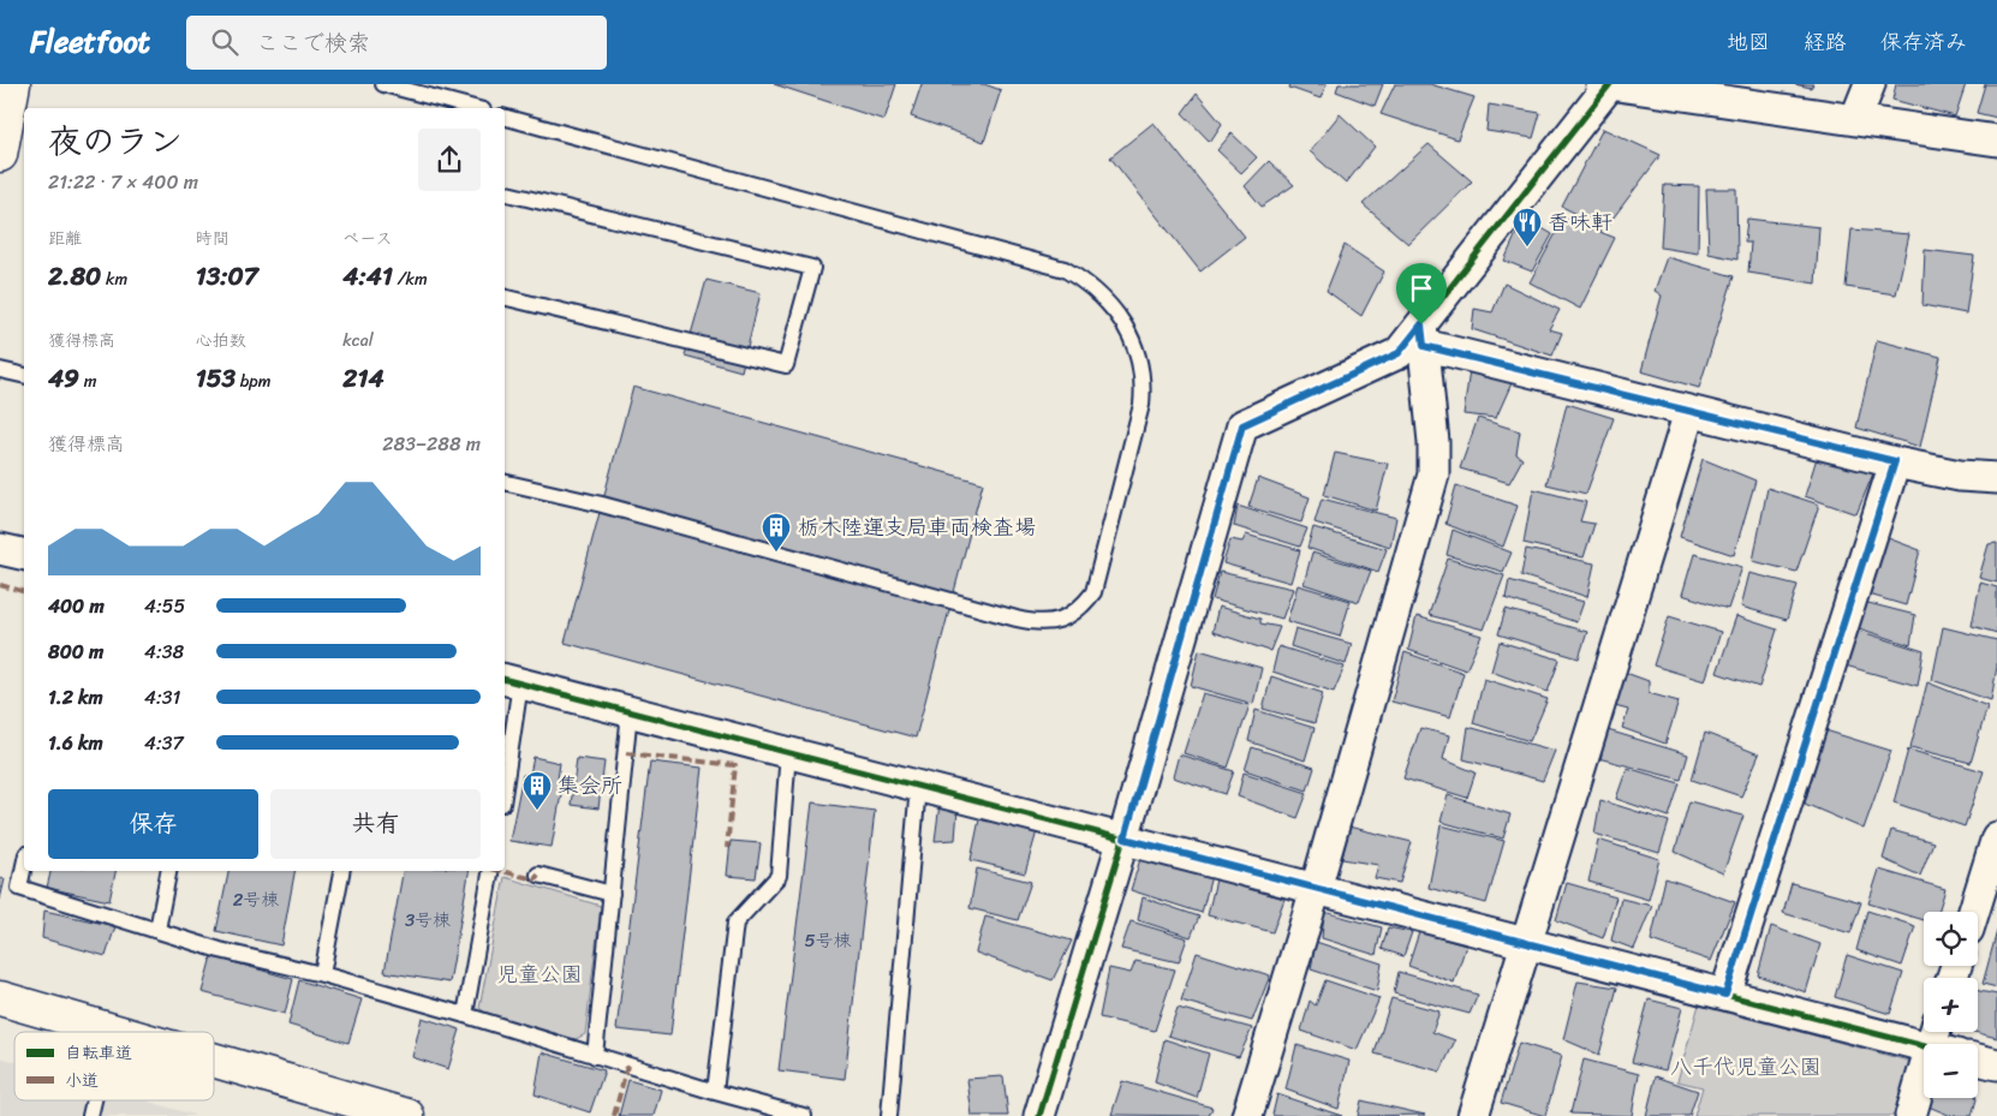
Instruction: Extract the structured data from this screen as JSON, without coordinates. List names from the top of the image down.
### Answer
{
  "parks": ["児童公園", "八千代児童公園"],
  "places": {
    "restaurant": ["香味軒"],
    "building": ["栃木陸運支局車両検査場", "集会所"]
  },
  "house_numbers": ["2号棟", "3号棟", "5号棟"],
  "legend": ["自転車道", "小道"],
  "page": {
    "header": "Fleetfoot",
    "search": "ここで検索",
    "nav": ["地図", "経路", "保存済み"],
    "heading": ["夜のラン", "21:22 · 7 × 400 m"],
    "stats": [
      ["距離", "2.80 km"],
      ["時間", "13:07"],
      ["ペース", "4:41 /km"],
      ["獲得標高", "49 m"],
      ["心拍数", "153 bpm"],
      ["kcal", "214"]
    ],
    "chart": ["獲得標高", "283–288 m"],
    "list": [
      {
        "name": "400 m",
        "note": "4:55"
      },
      {
        "name": "800 m",
        "note": "4:38"
      },
      {
        "name": "1.2 km",
        "note": "4:31"
      },
      {
        "name": "1.6 km",
        "note": "4:37"
      }
    ],
    "buttons": ["保存", "共有"],
    "map_buttons": ["+", "−"]
  }
}
